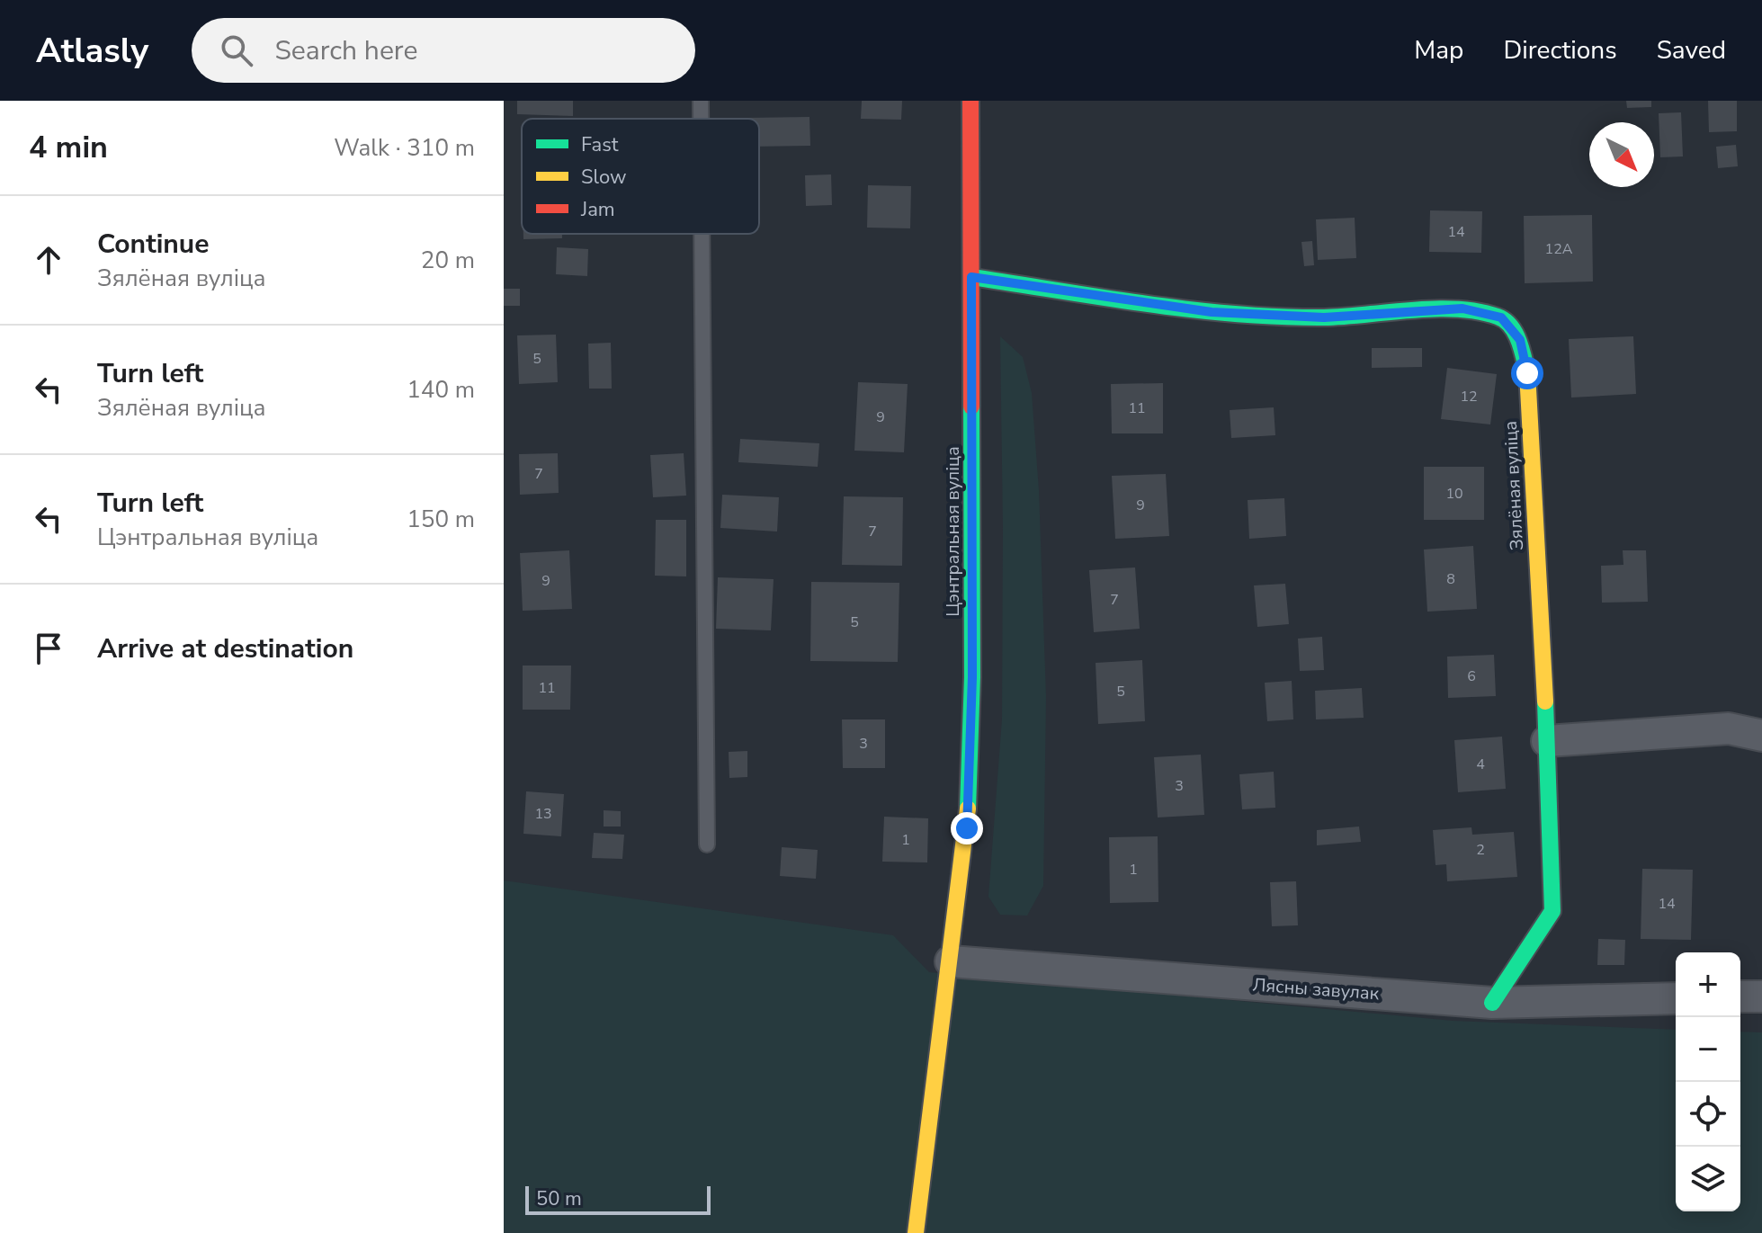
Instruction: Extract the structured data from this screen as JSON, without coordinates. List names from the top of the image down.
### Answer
{
  "streets": {
    "street": ["Зялёная вуліца", "Цэнтральная вуліца", "Лясны завулак"]
  },
  "crossings": [
    ["Зялёная вуліца", "Цэнтральная вуліца"],
    ["Зялёная вуліца", "Лясны завулак"],
    ["Цэнтральная вуліца", "Лясны завулак"]
  ],
  "house_numbers": [
    "14",
    "12А",
    "5",
    "12",
    "11",
    "9",
    "7",
    "10",
    "9",
    "7",
    "8",
    "9",
    "7",
    "5",
    "6",
    "11",
    "5",
    "3",
    "4",
    "3",
    "13",
    "1",
    "2",
    "1",
    "14"
  ],
  "legend": ["Fast", "Slow", "Jam"],
  "scale_bar": "50 m",
  "north": "bottom right",
  "page": {
    "header": "Atlasly",
    "search": "Search here",
    "nav": ["Map", "Directions", "Saved"],
    "heading": ["4 min", "Walk · 310 m"],
    "list": [
      ["Continue", "Зялёная вуліца", "20 m"],
      ["Turn left", "Зялёная вуліца", "140 m"],
      ["Turn left", "Цэнтральная вуліца", "150 m"],
      "Arrive at destination"
    ],
    "map_buttons": ["+", "−"],
    "scale": "50 m"
  }
}
